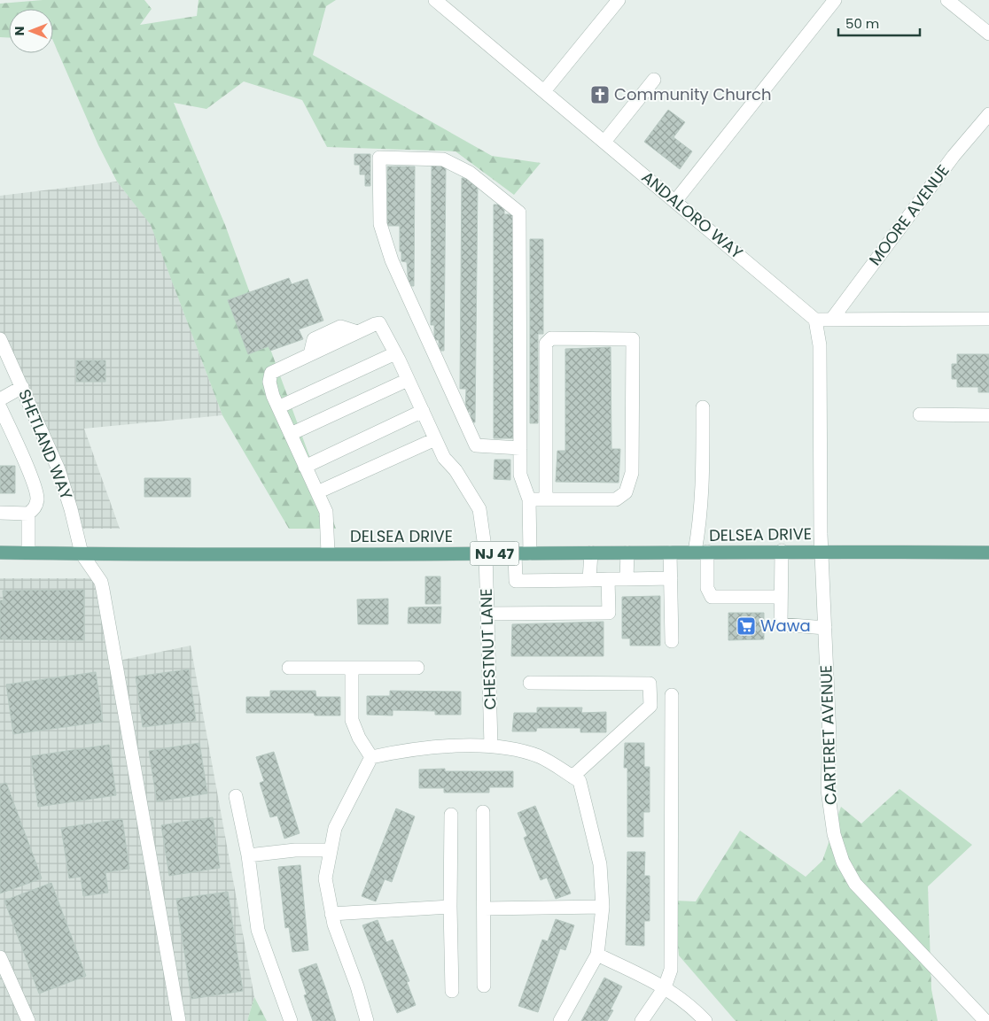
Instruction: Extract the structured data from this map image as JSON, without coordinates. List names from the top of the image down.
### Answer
{
  "streets": {
    "main road": ["DELSEA DRIVE", "NJ 47"],
    "street": [
      "ANDALORO WAY",
      "MOORE AVENUE",
      "SHETLAND WAY",
      "CHESTNUT LANE",
      "CARTERET AVENUE"
    ]
  },
  "crossings": [
    ["SHETLAND WAY", "DELSEA DRIVE"],
    ["DELSEA DRIVE", "CHESTNUT LANE"],
    ["DELSEA DRIVE", "CARTERET AVENUE"]
  ],
  "places": {
    "church": ["Community Church"],
    "supermarket": ["Wawa"]
  },
  "scale_bar": "50 m",
  "north": "left"
}
